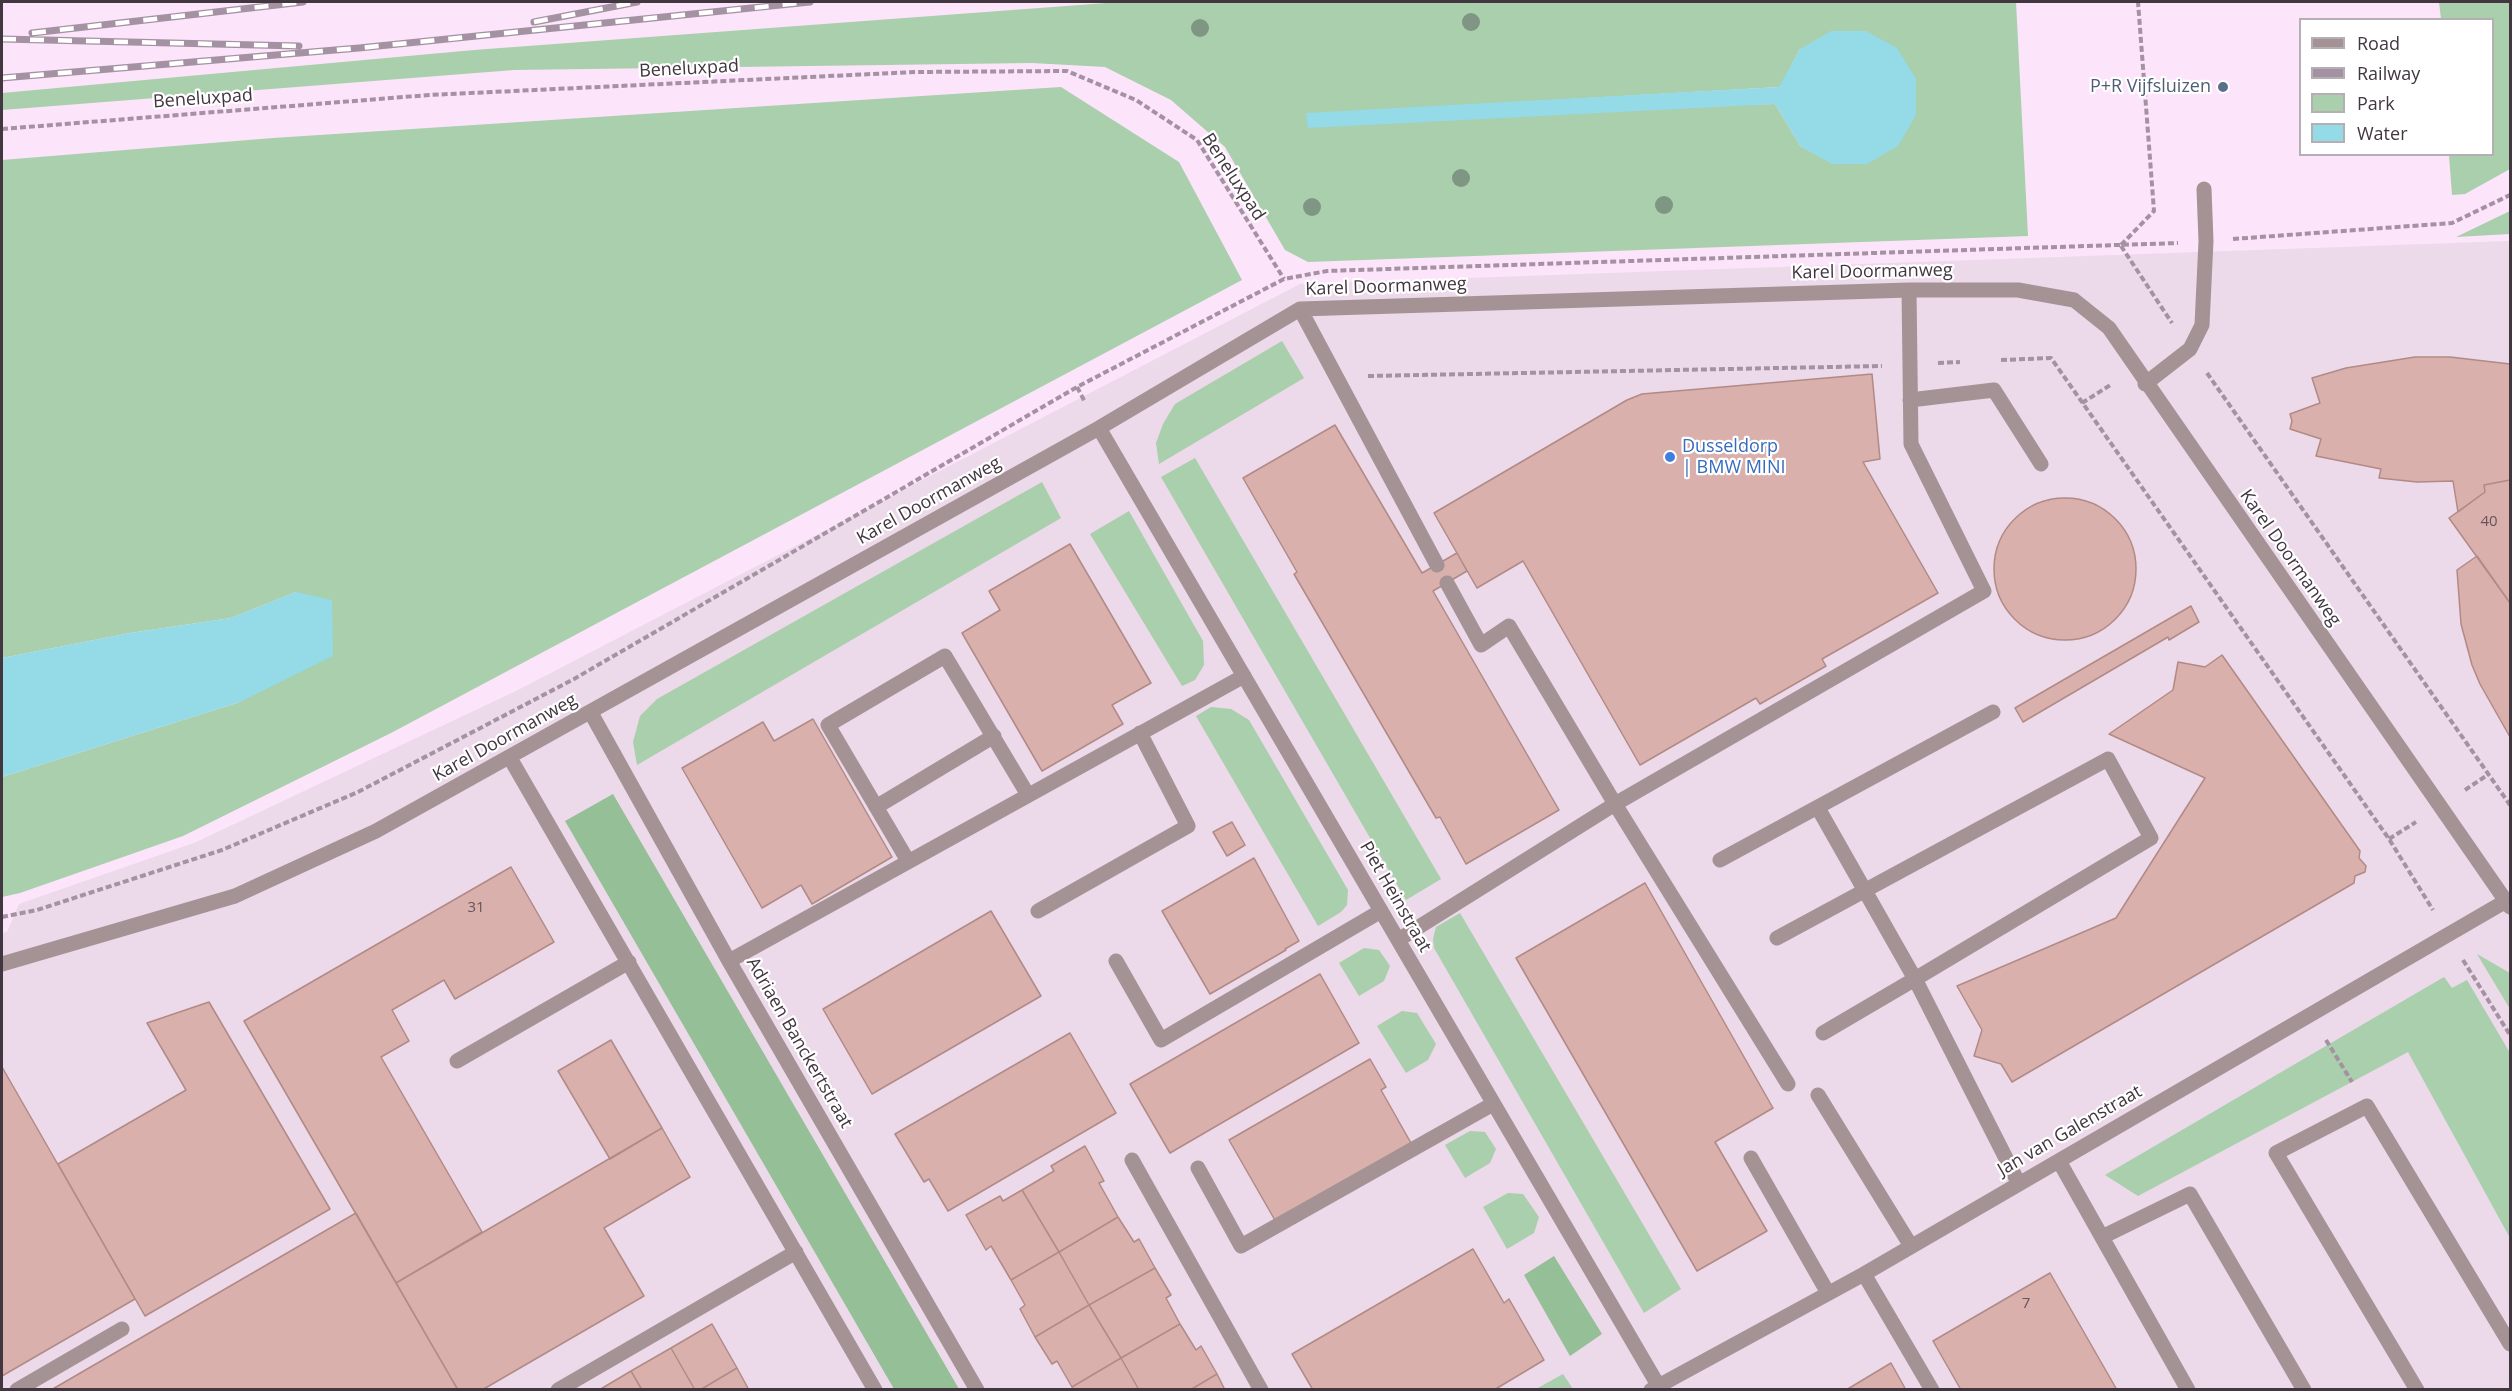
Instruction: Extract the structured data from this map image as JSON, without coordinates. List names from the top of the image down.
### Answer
{
  "streets": {
    "street": [
      "Karel Doormanweg",
      "Piet Heinstraat",
      "Adriaen Banckertstraat",
      "Jan van Galenstraat"
    ],
    "path": ["Beneluxpad"]
  },
  "crossings": [
    ["Beneluxpad", "Karel Doormanweg"],
    ["Karel Doormanweg", "Piet Heinstraat"],
    ["Karel Doormanweg", "Adriaen Banckertstraat"],
    ["Karel Doormanweg", "Jan van Galenstraat"],
    ["Piet Heinstraat", "Jan van Galenstraat"]
  ],
  "places": ["P+R Vijfsluizen", "Dusseldorp | BMW MINI"],
  "house_numbers": ["40", "31", "7"],
  "legend": [
    "Road",
    "Railway",
    "Park",
    "Water"
  ]
}
